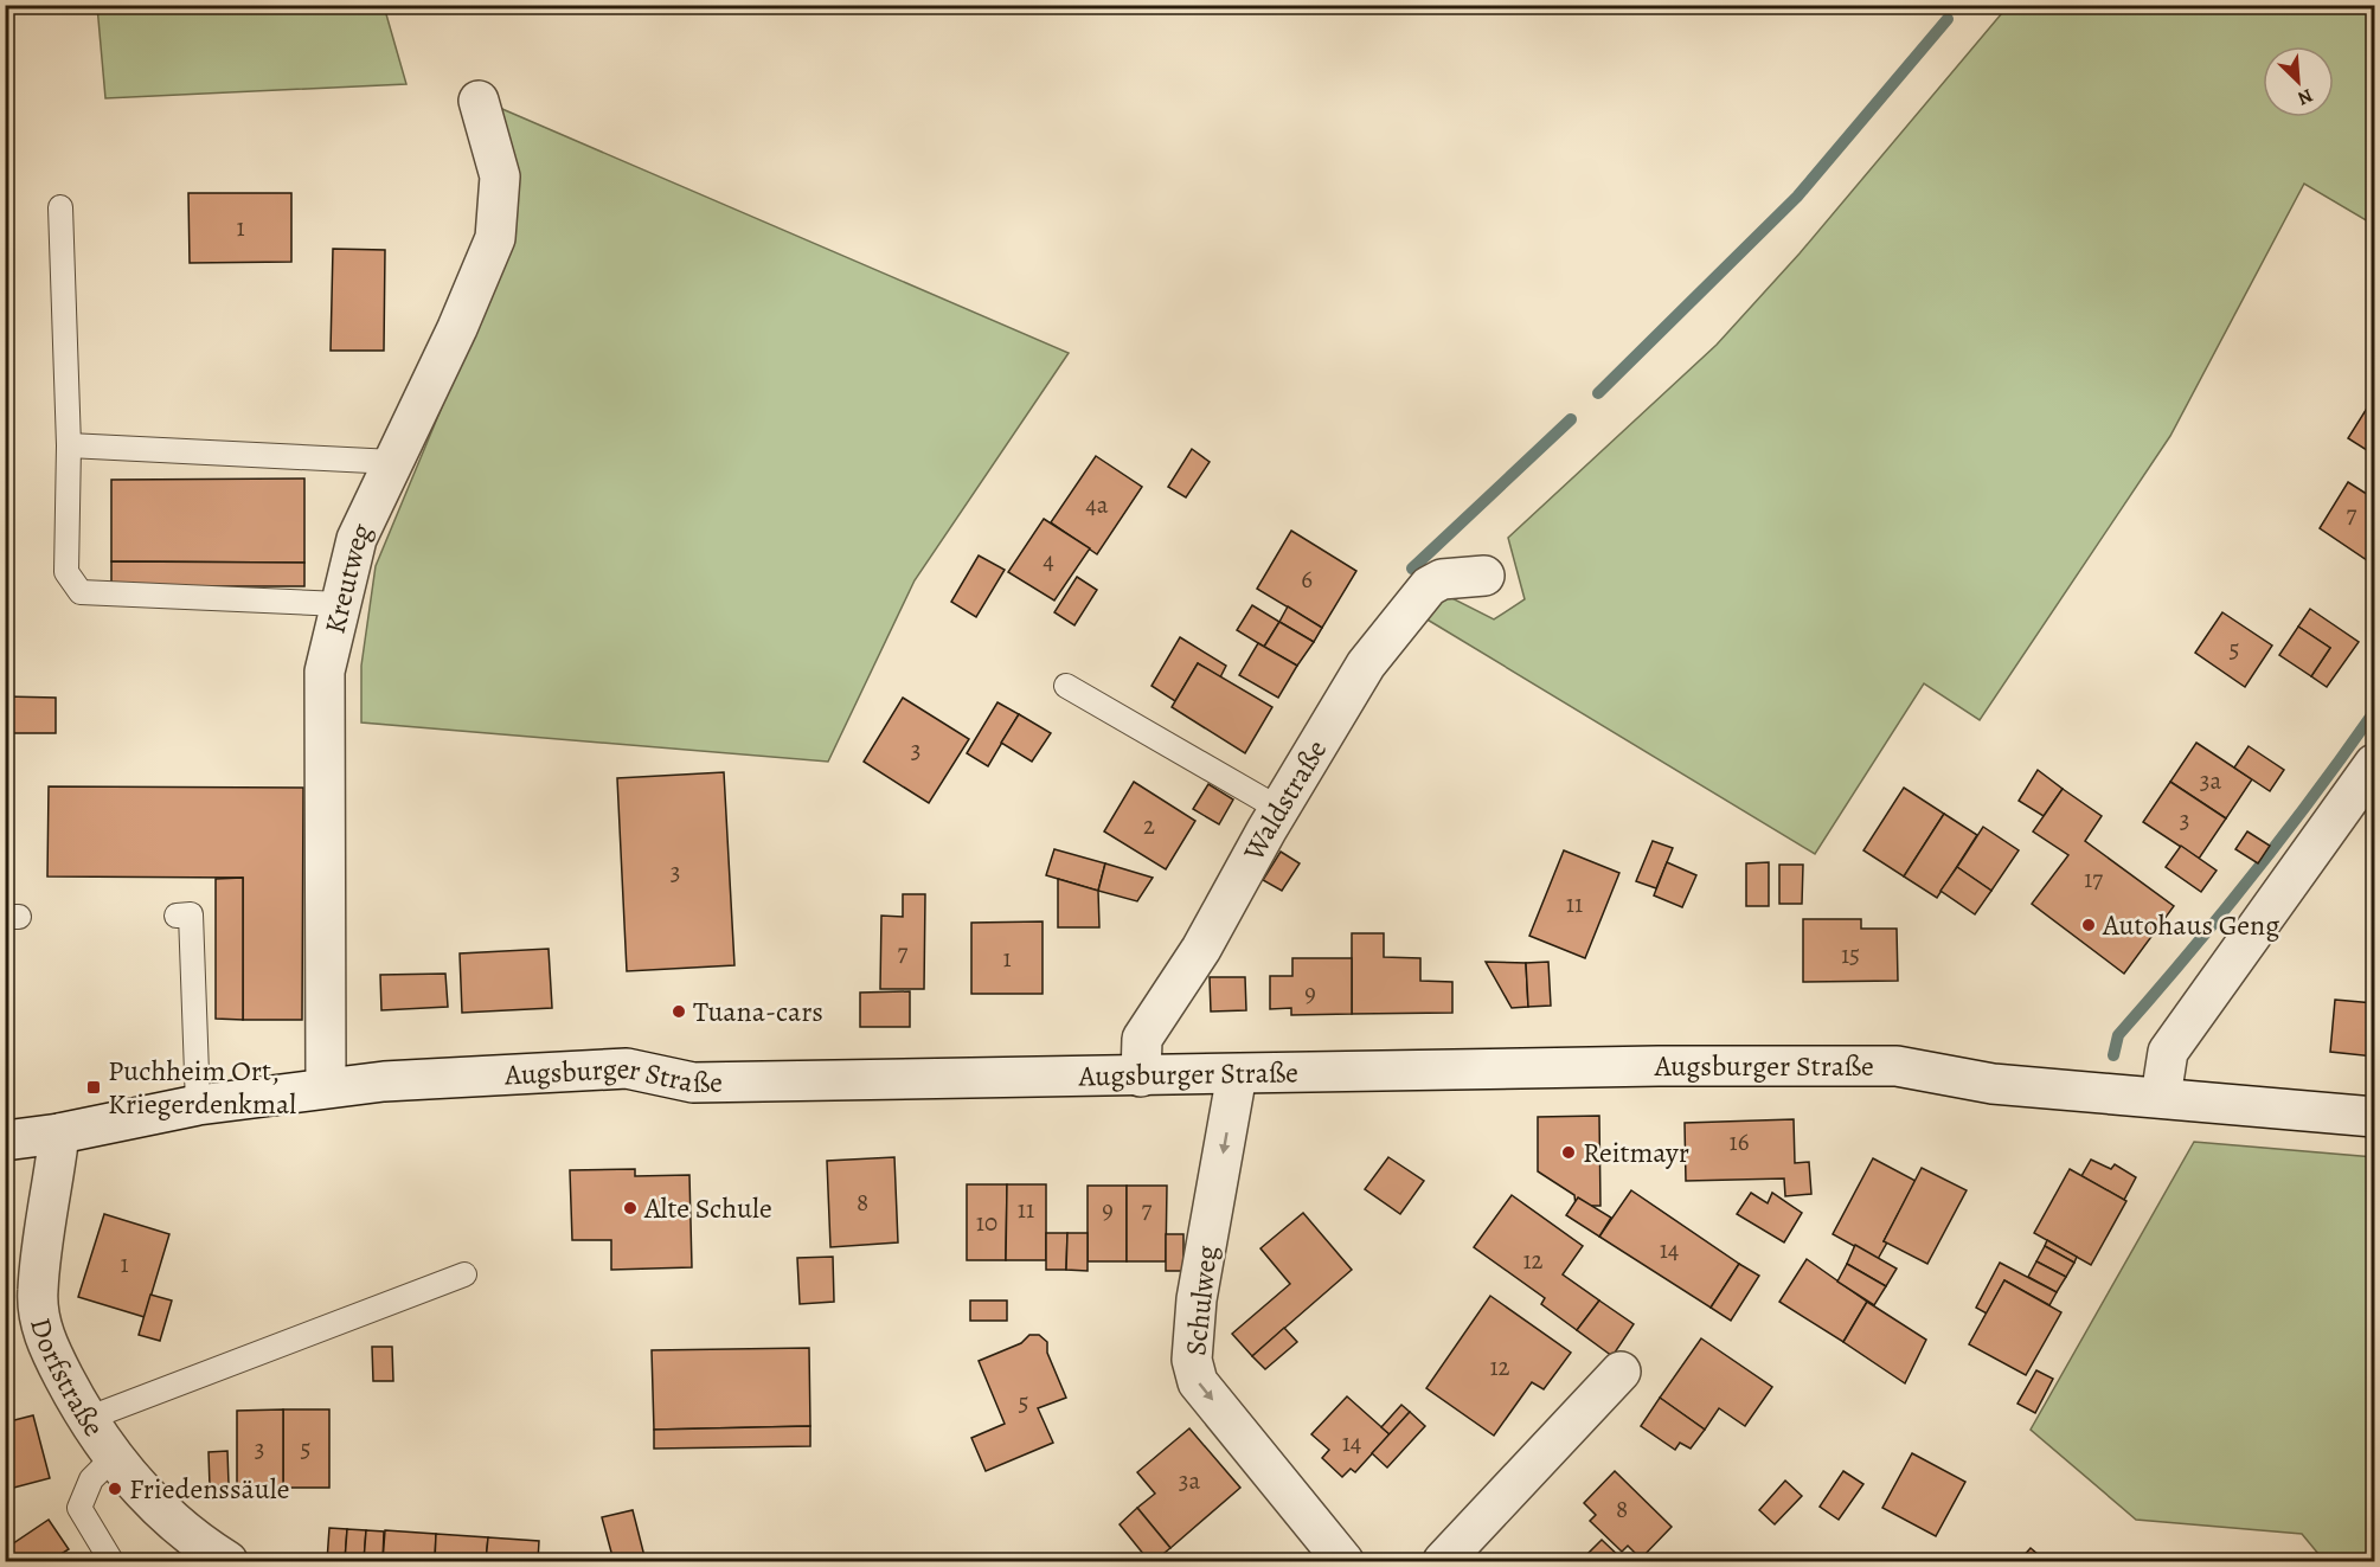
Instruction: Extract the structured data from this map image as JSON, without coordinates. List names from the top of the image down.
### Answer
{
  "streets": {
    "street": [
      "Kreutweg",
      "Waldstraße",
      "Augsburger Straße",
      "Schulweg",
      "Dorfstraße"
    ]
  },
  "crossings": [
    ["Kreutweg", "Augsburger Straße"],
    ["Waldstraße", "Augsburger Straße"],
    ["Augsburger Straße", "Schulweg"],
    ["Augsburger Straße", "Dorfstraße"]
  ],
  "one_way": ["Schulweg"],
  "places": {
    "other": [
      "Autohaus Geng",
      "Tuana-cars",
      "Reitmayr",
      "Alte Schule",
      "Friedenssäule"
    ],
    "transit": ["Puchheim Ort, Kriegerdenkmal"]
  },
  "house_numbers": [
    "1",
    "4a",
    "7",
    "4",
    "6",
    "5",
    "3",
    "3a",
    "3",
    "2",
    "3",
    "17",
    "11",
    "7",
    "15",
    "1",
    "9",
    "16",
    "8",
    "11",
    "9",
    "7",
    "10",
    "14",
    "12",
    "1",
    "12",
    "5",
    "14",
    "3",
    "5",
    "3a",
    "8"
  ],
  "north": "bottom right"
}
